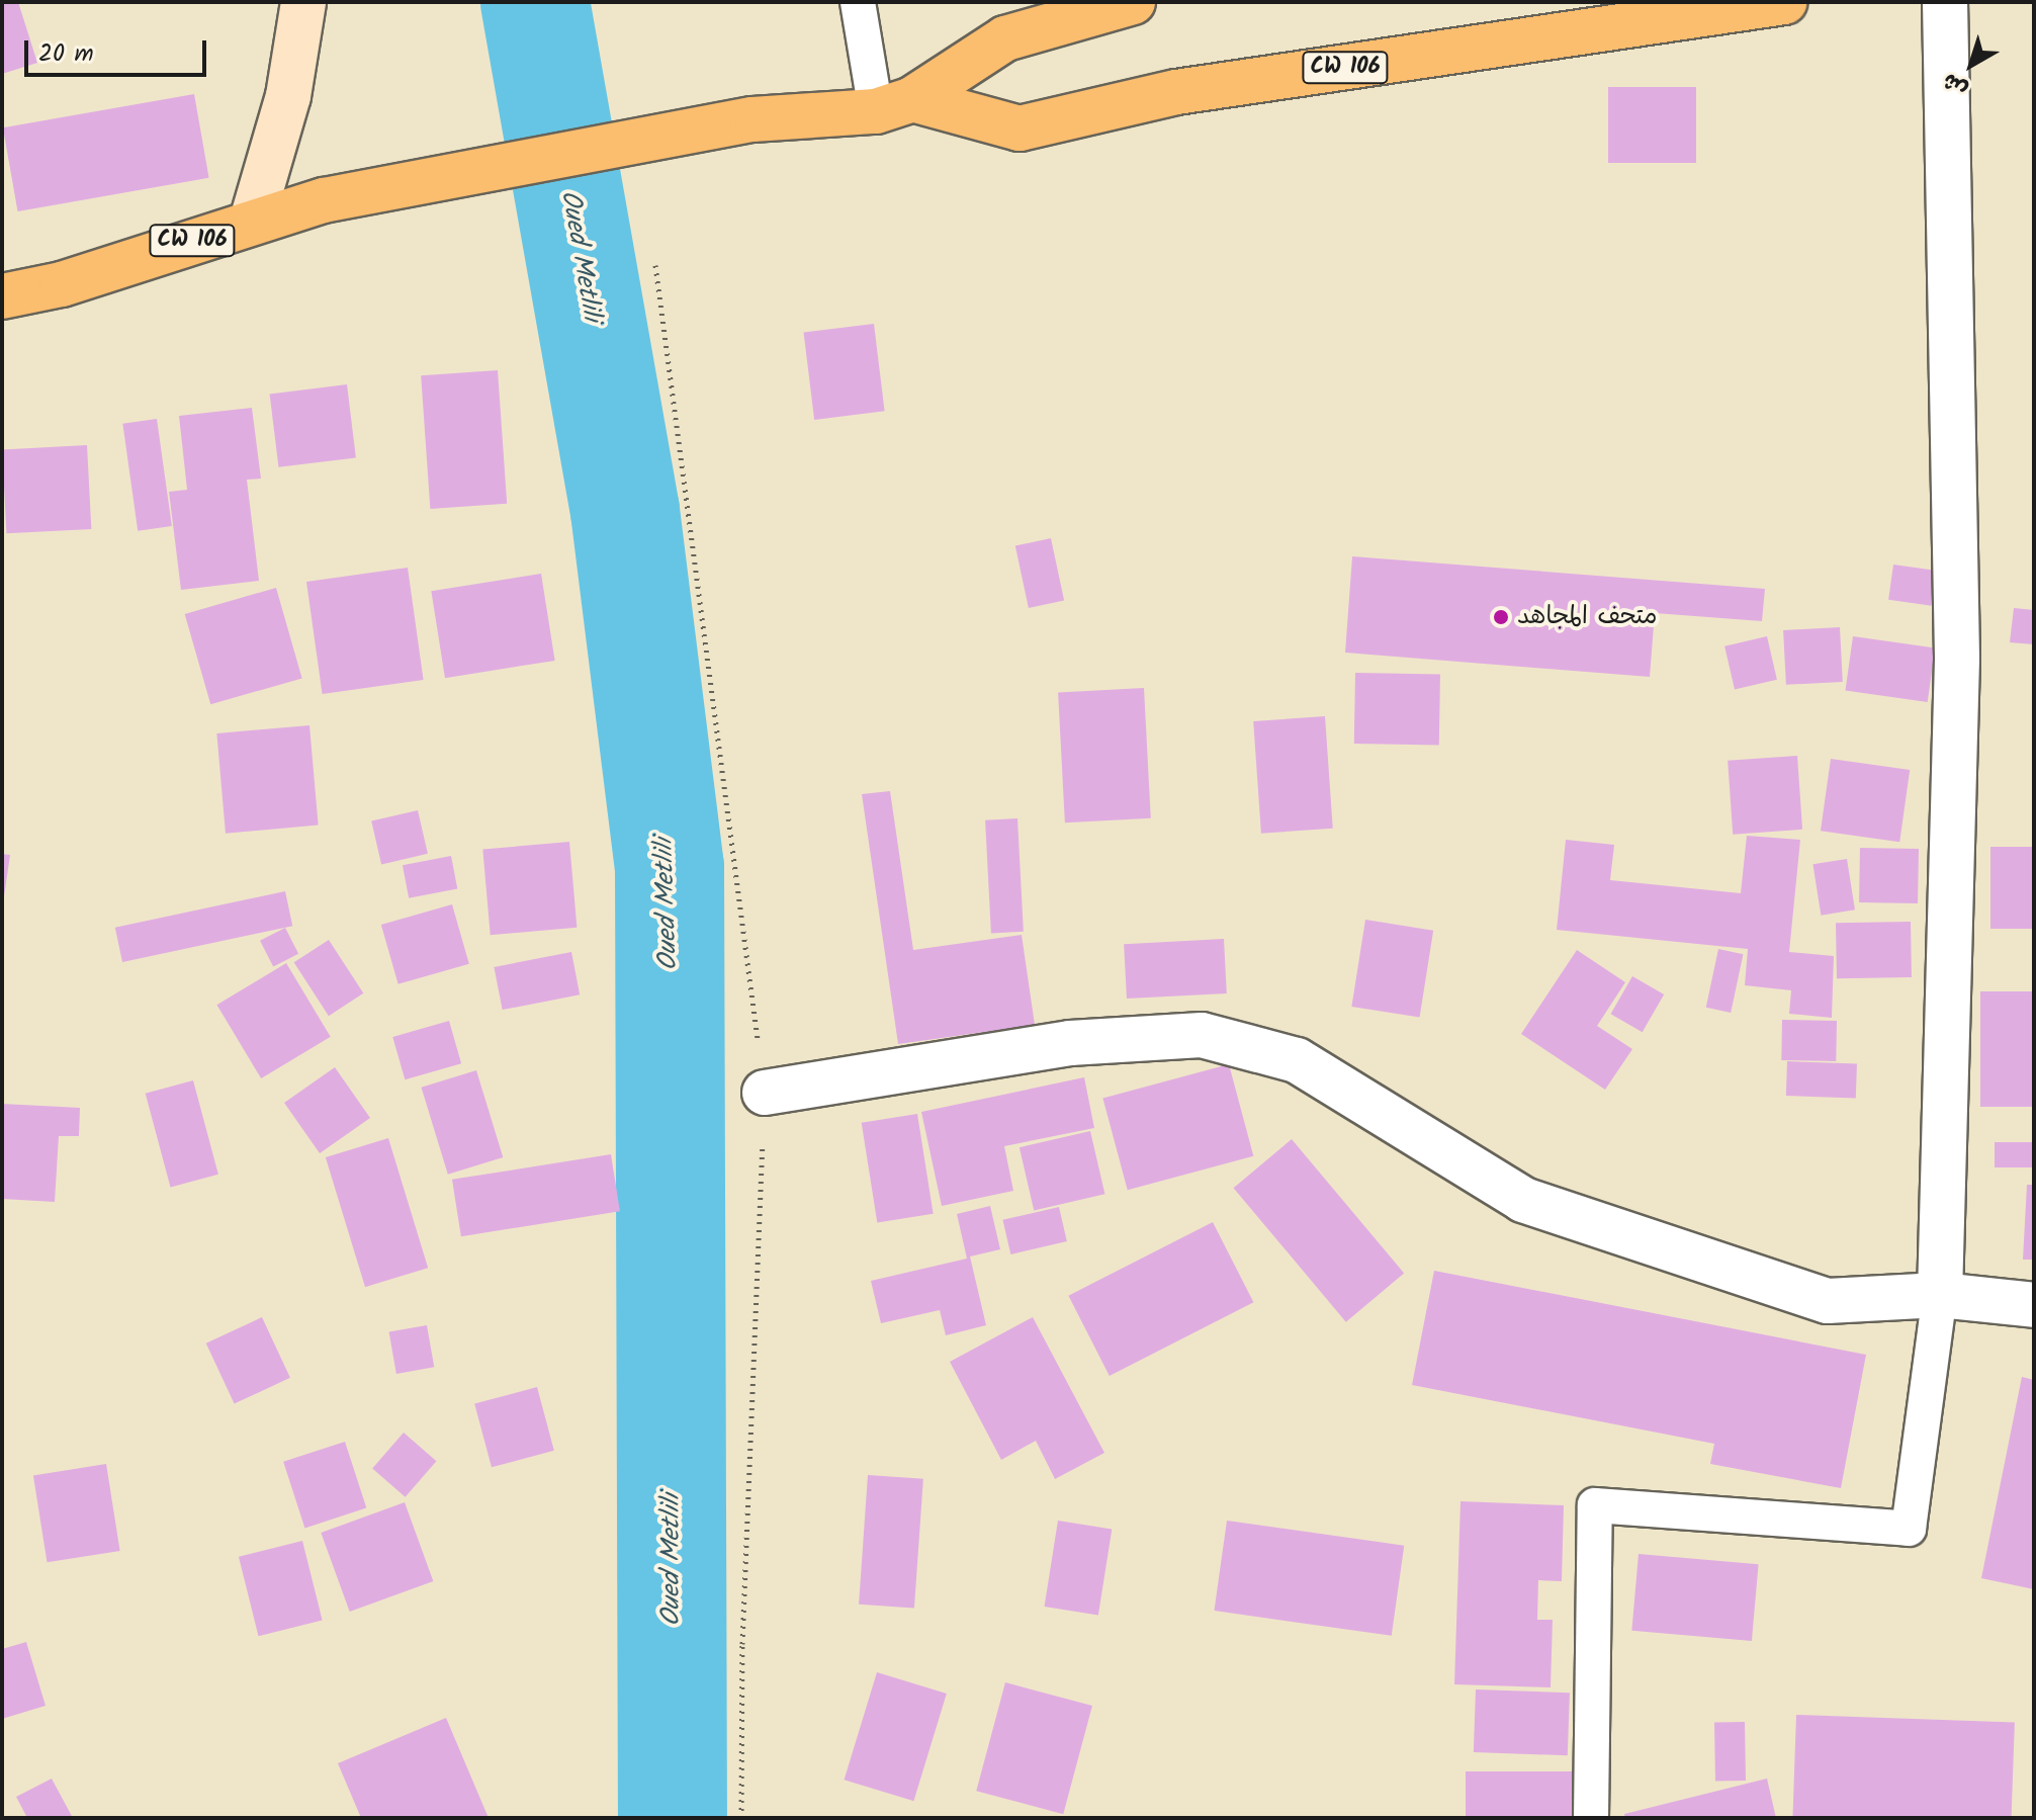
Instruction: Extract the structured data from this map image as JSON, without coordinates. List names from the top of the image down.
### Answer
{
  "streets": {
    "main road": ["CW 106"]
  },
  "water": ["Oued Metlili"],
  "places": ["متحف المجاهد"],
  "scale_bar": "20 m",
  "north": "bottom left"
}
